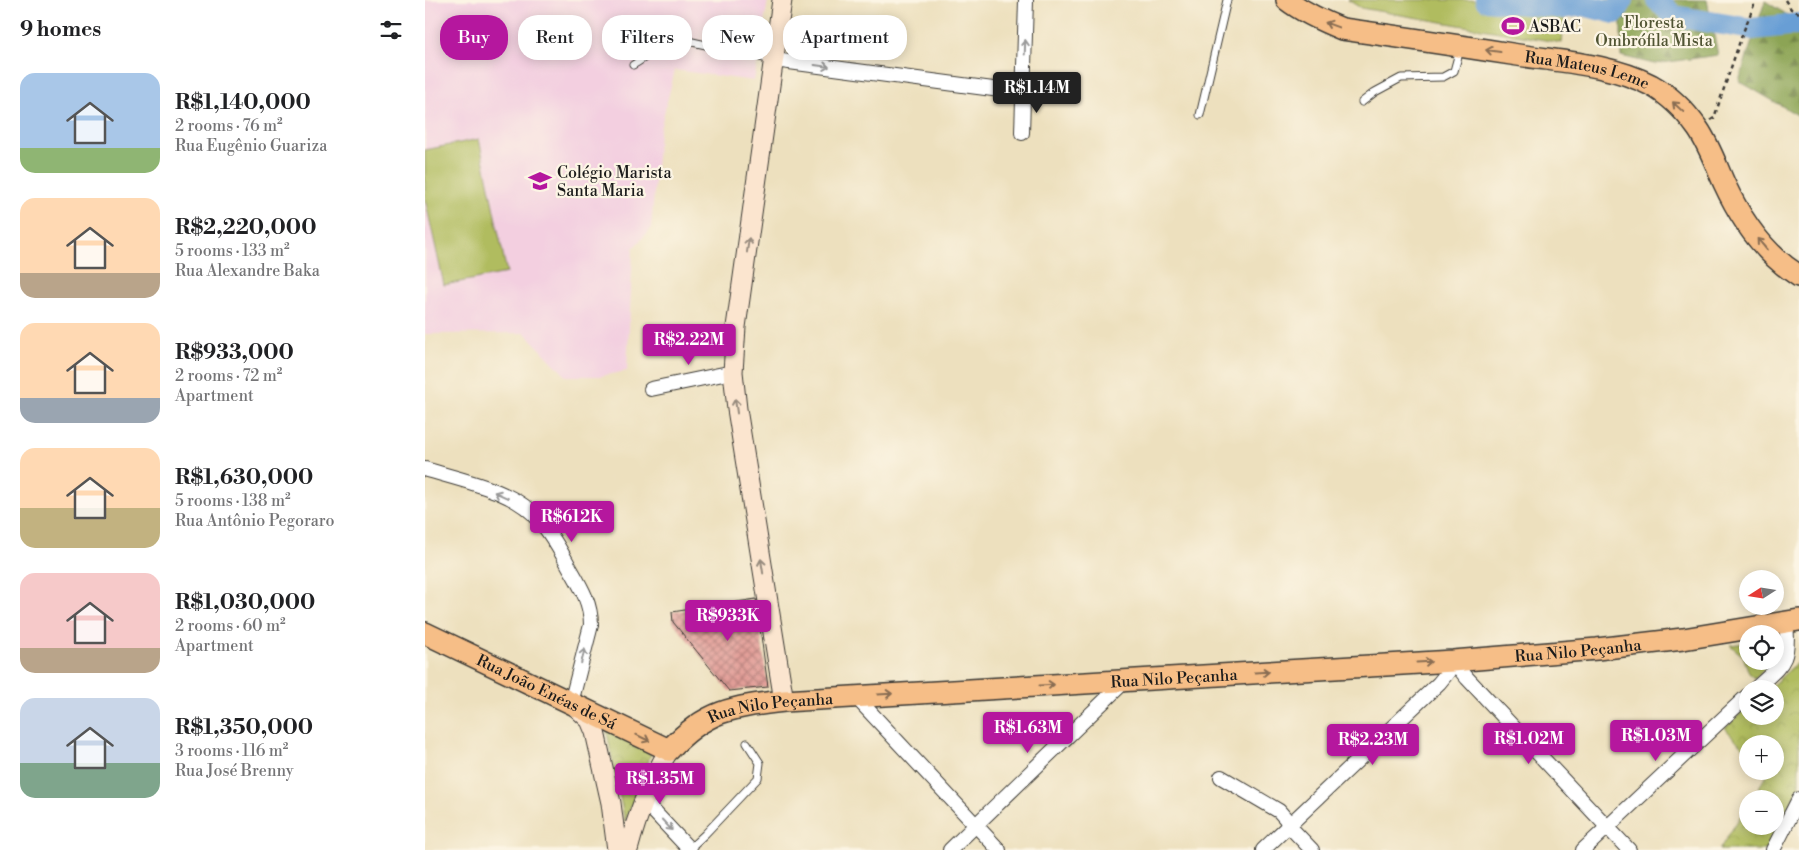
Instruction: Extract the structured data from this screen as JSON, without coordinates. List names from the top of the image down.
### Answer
{
  "streets": {
    "main road": ["Rua Mateus Leme", "Rua Nilo Peçanha", "Rua João Enéas de Sá"]
  },
  "crossings": [
    ["Rua Nilo Peçanha", "Rua João Enéas de Sá"]
  ],
  "one_way": ["Rua Mateus Leme", "Rua Nilo Peçanha", "Rua João Enéas de Sá"],
  "parks": ["Floresta Ombrófila Mista"],
  "places": {
    "sports": ["ASBAC"],
    "school or university": ["Colégio Marista Santa Maria"]
  },
  "north": "left",
  "page": {
    "heading": "9 homes",
    "chip": [
      "Buy",
      "Rent",
      "Filters",
      "New",
      "Apartment"
    ],
    "list": [
      {
        "name": "R$1,140,000",
        "note": "2 rooms · 76 m² · Rua Eugênio Guariza"
      },
      {
        "name": "R$2,220,000",
        "note": "5 rooms · 133 m² · Rua Alexandre Baka"
      },
      {
        "name": "R$933,000",
        "note": "2 rooms · 72 m² · Apartment"
      },
      {
        "name": "R$1,630,000",
        "note": "5 rooms · 138 m² · Rua Antônio Pegoraro"
      },
      {
        "name": "R$1,030,000",
        "note": "2 rooms · 60 m² · Apartment"
      },
      {
        "name": "R$1,350,000",
        "note": "3 rooms · 116 m² · Rua José Brenny"
      }
    ],
    "price": [
      "R$1.14M",
      "R$2.22M",
      "R$612K",
      "R$933K",
      "R$1.63M",
      "R$1.03M",
      "R$1.02M",
      "R$2.23M",
      "R$1.35M"
    ],
    "map_buttons": ["+", "−"]
  }
}
